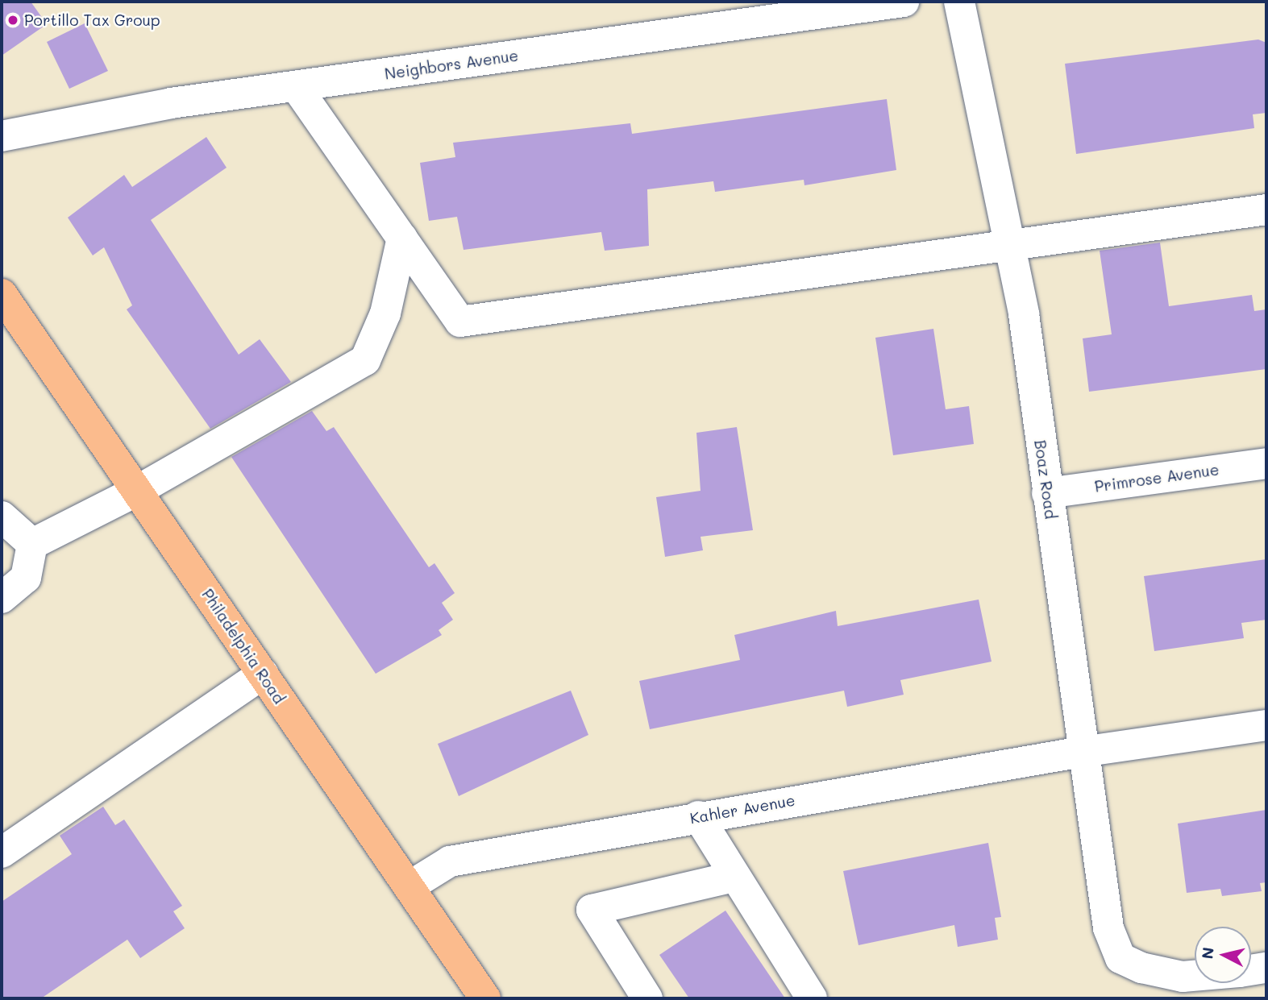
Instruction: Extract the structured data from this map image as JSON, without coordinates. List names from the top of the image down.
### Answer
{
  "streets": {
    "main road": ["Philadelphia Road"],
    "street": [
      "Neighbors Avenue",
      "Primrose Avenue",
      "Boaz Road",
      "Kahler Avenue"
    ]
  },
  "crossings": [
    ["Primrose Avenue", "Boaz Road"],
    ["Boaz Road", "Kahler Avenue"],
    ["Philadelphia Road", "Kahler Avenue"]
  ],
  "places": ["Portillo Tax Group"],
  "north": "left"
}
